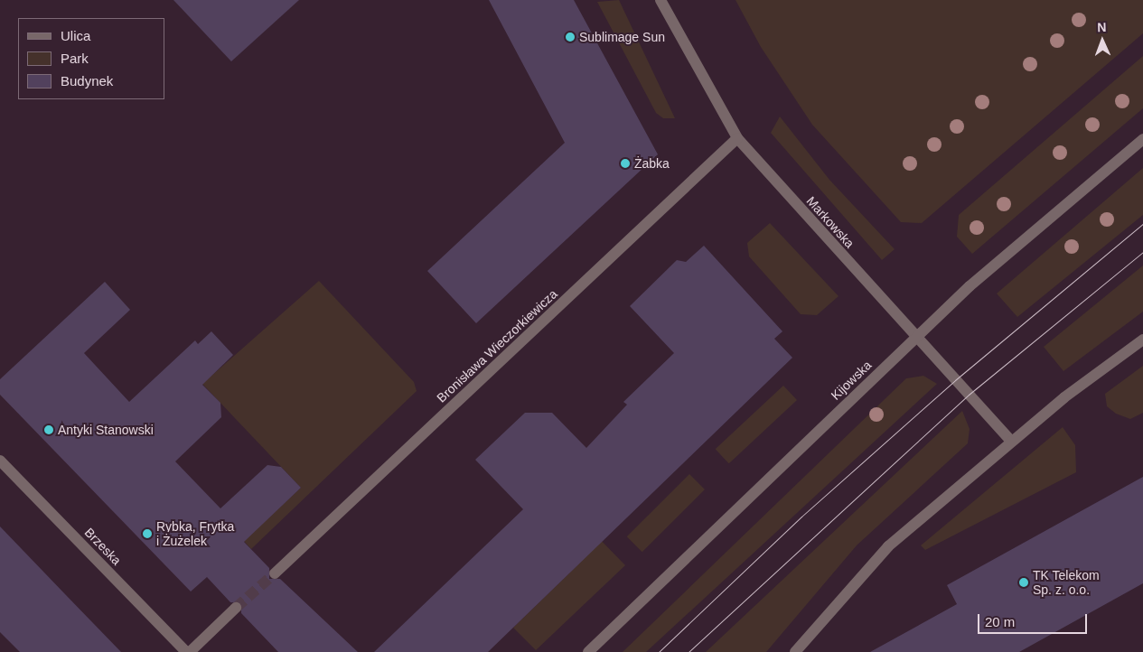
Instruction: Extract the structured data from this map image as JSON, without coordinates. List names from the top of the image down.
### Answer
{
  "streets": {
    "street": [
      "Markowska",
      "Bronisława Wieczorkiewicza",
      "Kijowska",
      "Brzeska"
    ]
  },
  "crossings": [
    ["Markowska", "Bronisława Wieczorkiewicza"],
    ["Markowska", "Kijowska"]
  ],
  "places": [
    "Sublimage Sun",
    "Żabka",
    "Antyki Stanowski",
    "Rybka, Frytka i Żużelek",
    "TK Telekom Sp. z. o.o."
  ],
  "legend": ["Ulica", "Park", "Budynek"],
  "scale_bar": "20 m",
  "north": "top"
}
